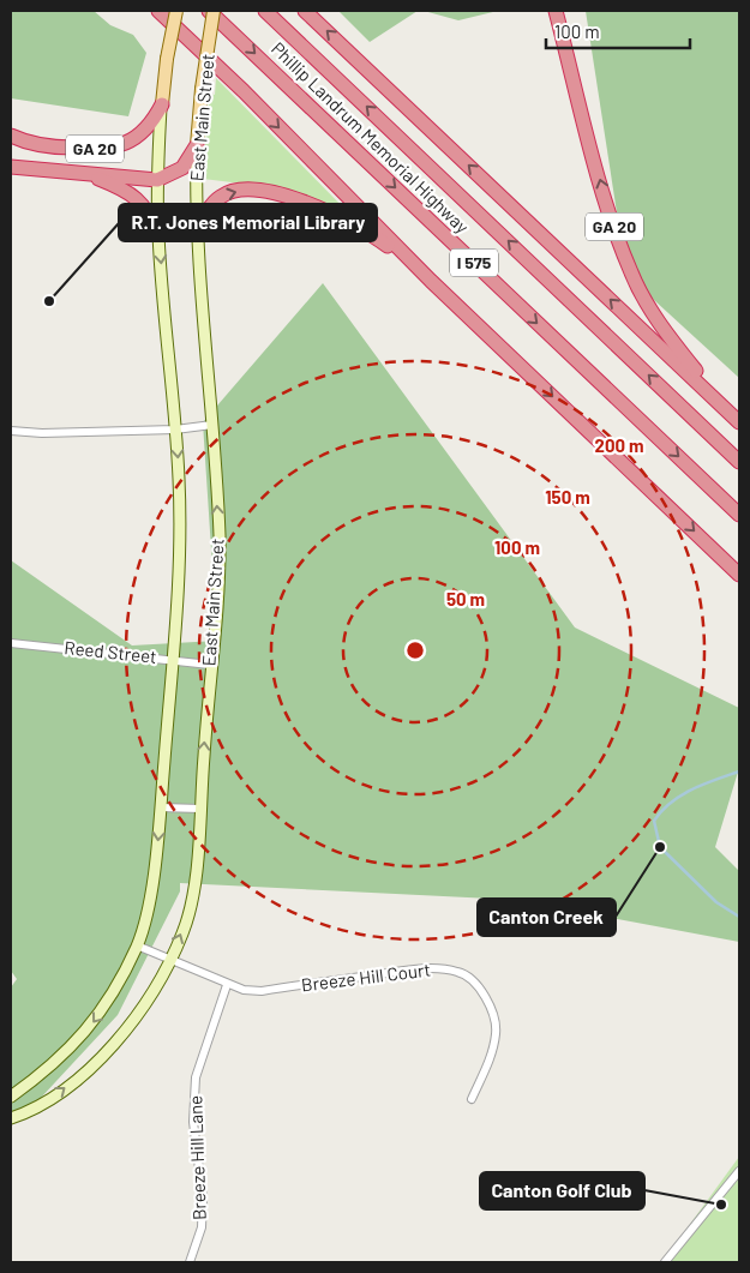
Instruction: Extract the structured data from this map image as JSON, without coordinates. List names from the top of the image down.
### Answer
{
  "streets": {
    "highway": ["Phillip Landrum Memorial Highway", "GA 20", "I 575"],
    "main road": ["East Main Street"],
    "street": ["Reed Street", "Breeze Hill Court", "Breeze Hill Lane"]
  },
  "crossings": [
    ["East Main Street", "GA 20"],
    ["East Main Street", "Reed Street"],
    ["East Main Street", "Breeze Hill Court"],
    ["Breeze Hill Court", "Breeze Hill Lane"]
  ],
  "places": ["R.T. Jones Memorial Library", "Canton Creek", "Canton Golf Club"],
  "scale_bar": "100 m",
  "rings": [
    "200 m",
    "150 m",
    "100 m",
    "50 m"
  ]
}
